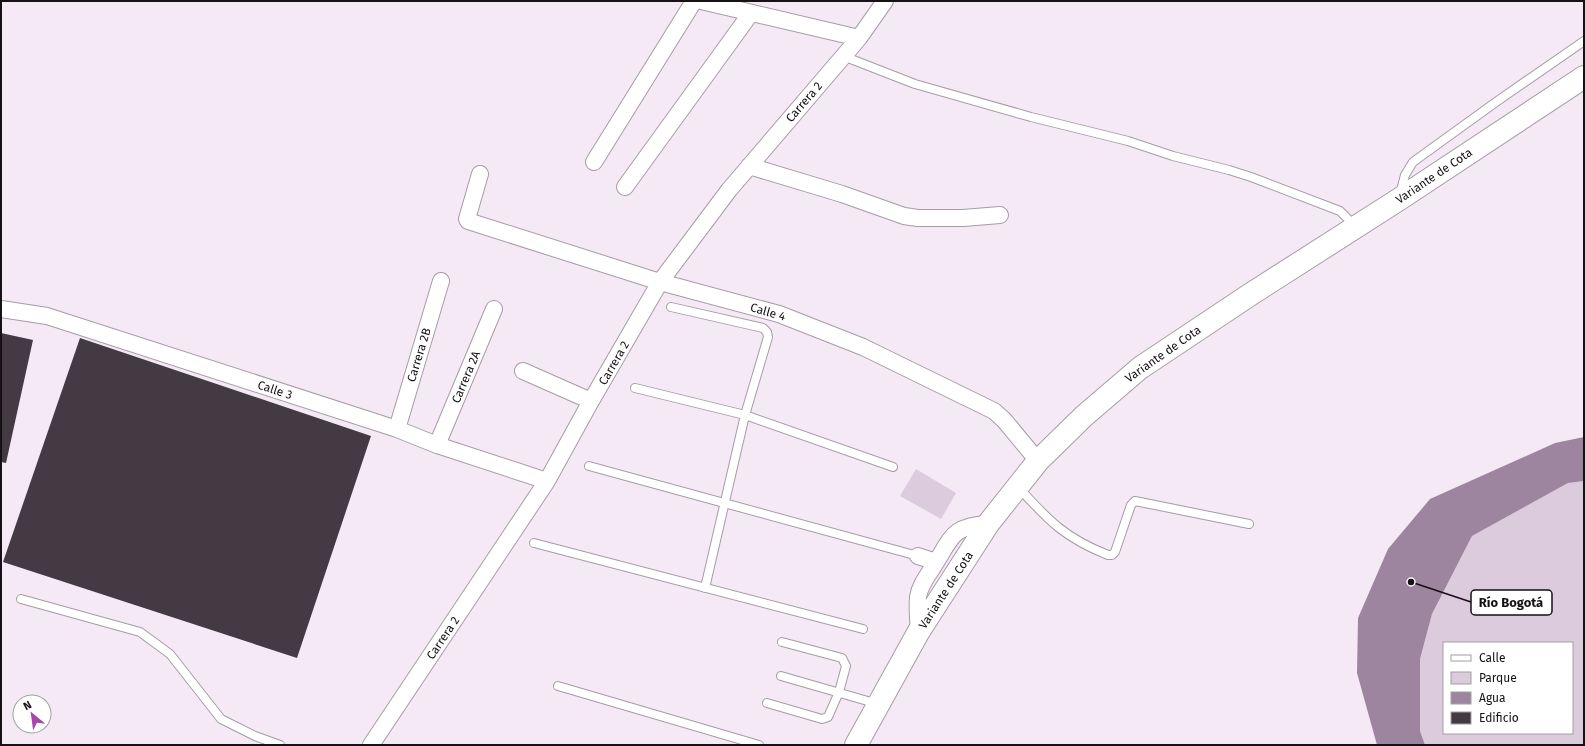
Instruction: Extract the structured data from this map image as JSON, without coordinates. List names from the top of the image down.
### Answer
{
  "streets": {
    "main road": ["Variante de Cota"],
    "street": [
      "Carrera 2",
      "Calle 4",
      "Carrera 2B",
      "Carrera 2A",
      "Calle 3"
    ]
  },
  "crossings": [
    ["Carrera 2", "Calle 4"],
    ["Carrera 2", "Calle 3"],
    ["Variante de Cota", "Calle 4"],
    ["Carrera 2B", "Calle 3"],
    ["Carrera 2A", "Calle 3"]
  ],
  "places": ["Río Bogotá"],
  "legend": [
    "Calle",
    "Parque",
    "Agua",
    "Edificio"
  ],
  "north": "top left"
}
